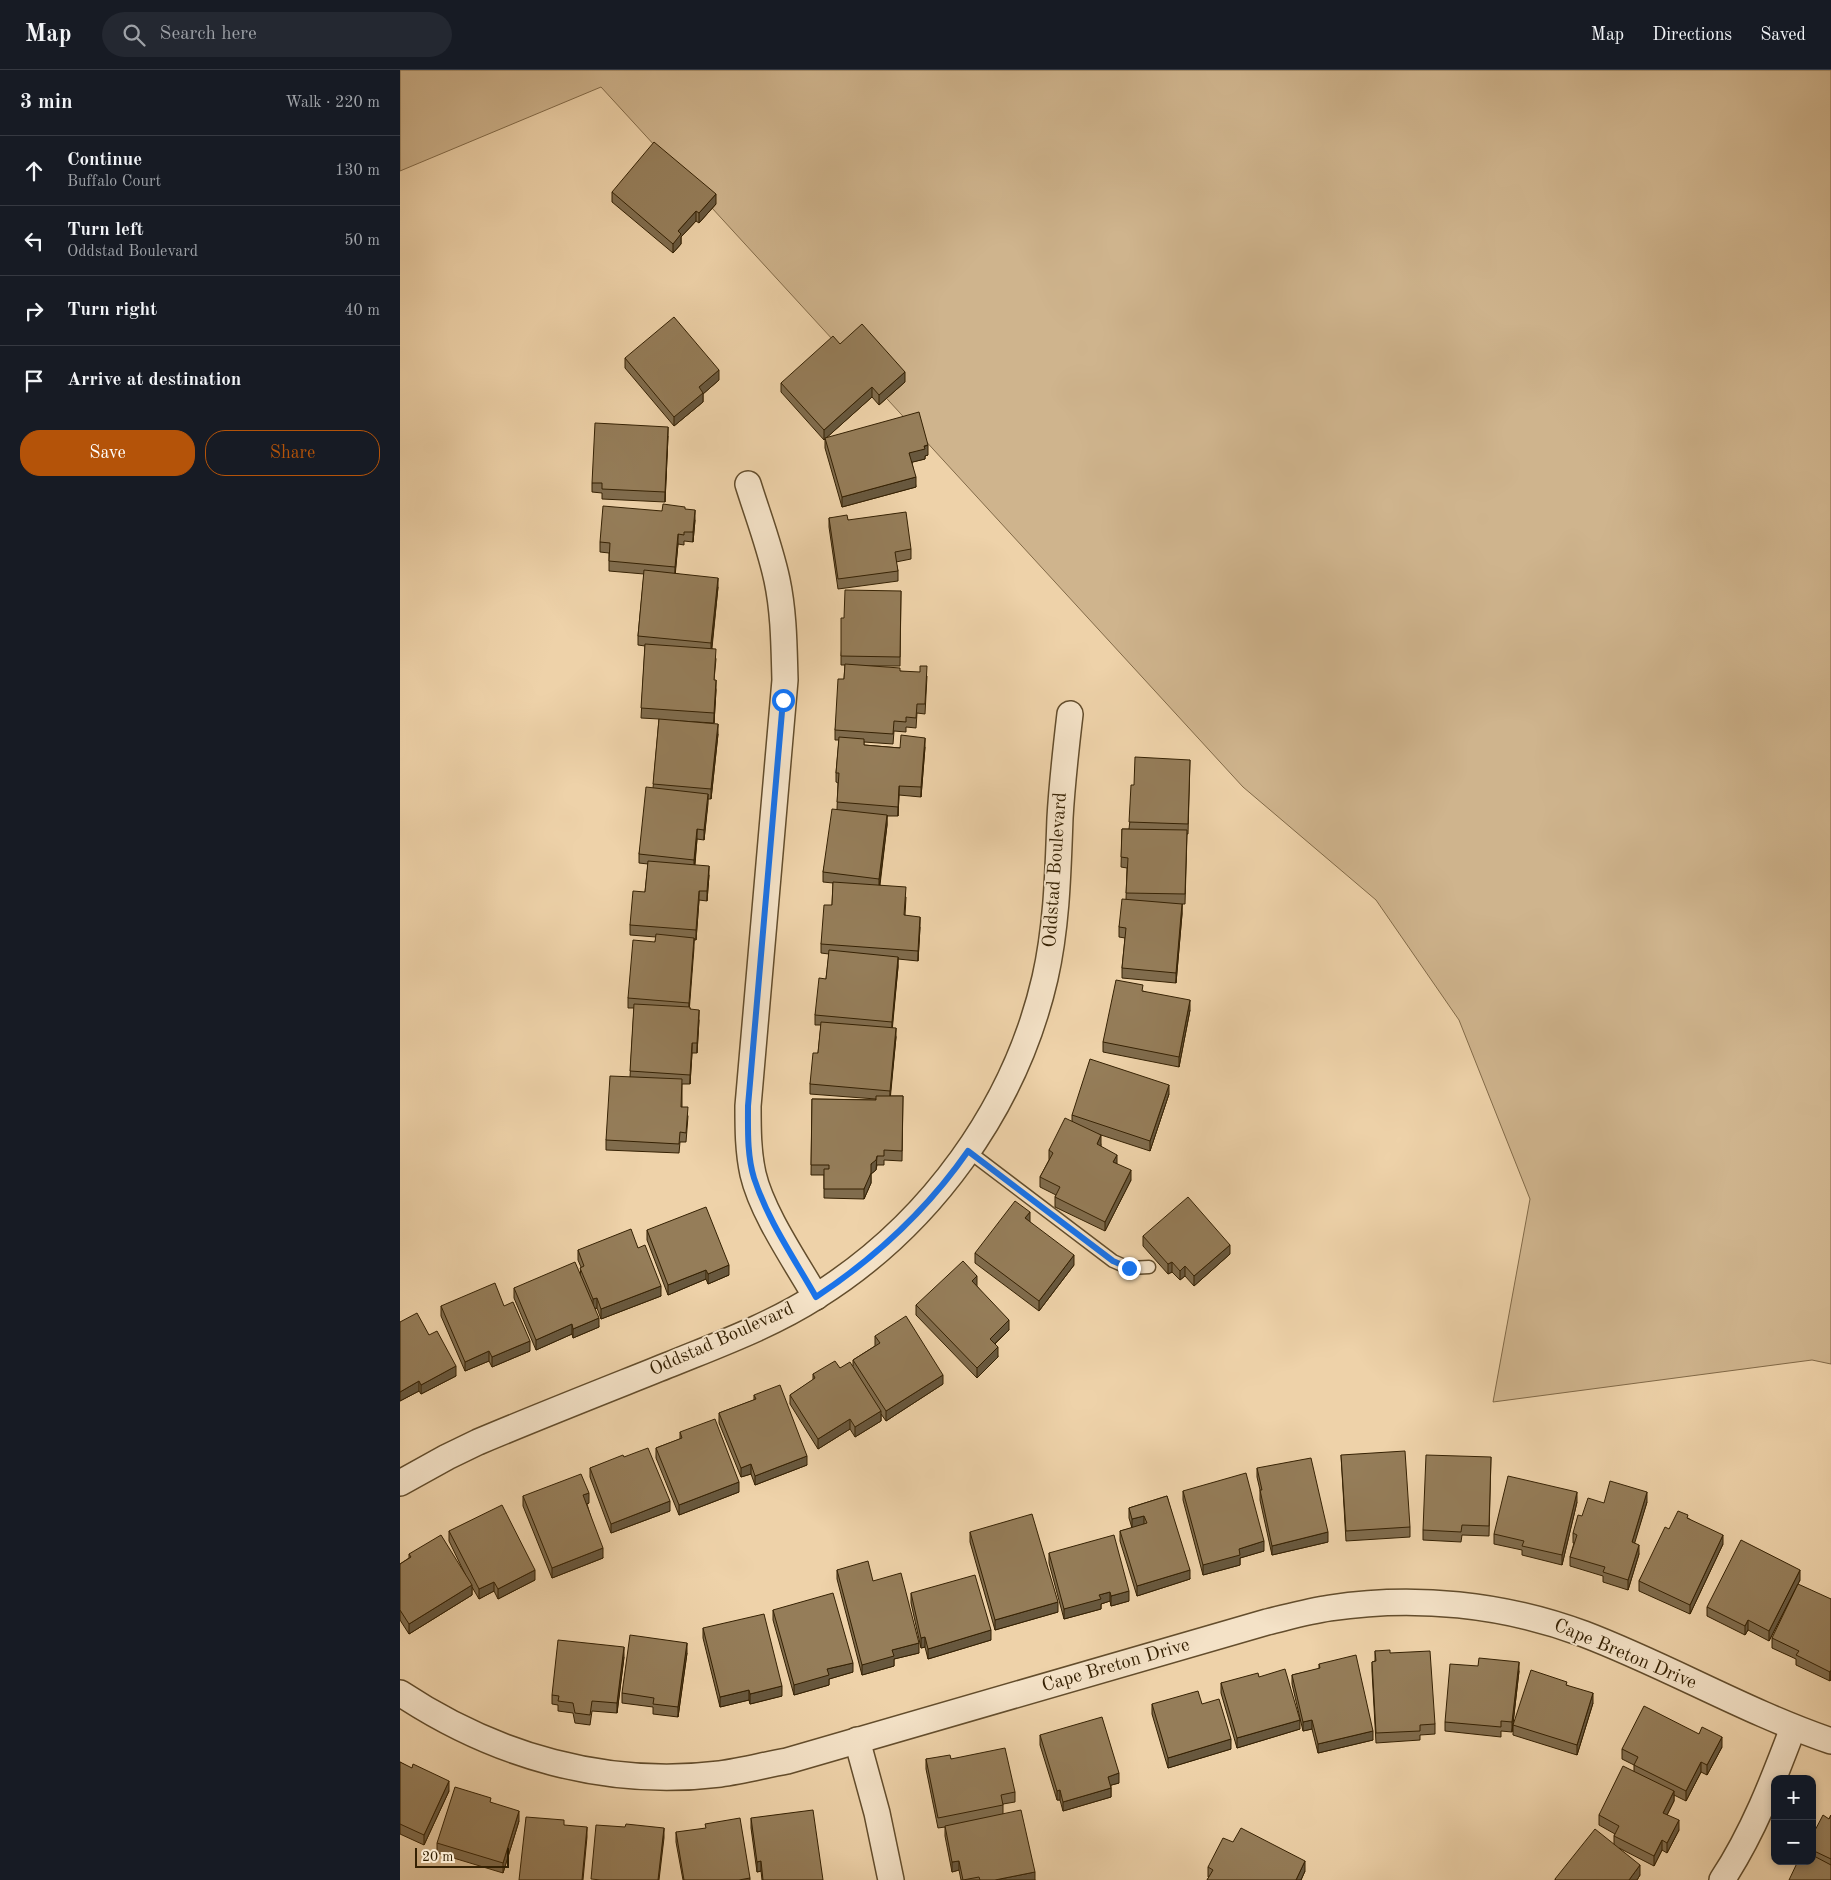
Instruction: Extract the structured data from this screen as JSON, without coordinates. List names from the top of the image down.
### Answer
{
  "streets": {
    "street": ["Oddstad Boulevard", "Cape Breton Drive"]
  },
  "scale_bar": "20 m",
  "page": {
    "header": "Map",
    "search": "Search here",
    "nav": ["Map", "Directions", "Saved"],
    "heading": ["3 min", "Walk · 220 m"],
    "list": [
      ["Continue", "Buffalo Court", "130 m"],
      ["Turn left", "Oddstad Boulevard", "50 m"],
      ["Turn right", "40 m"],
      "Arrive at destination"
    ],
    "buttons": ["Save", "Share"],
    "map_buttons": ["+", "−"],
    "scale": "20 m"
  }
}
